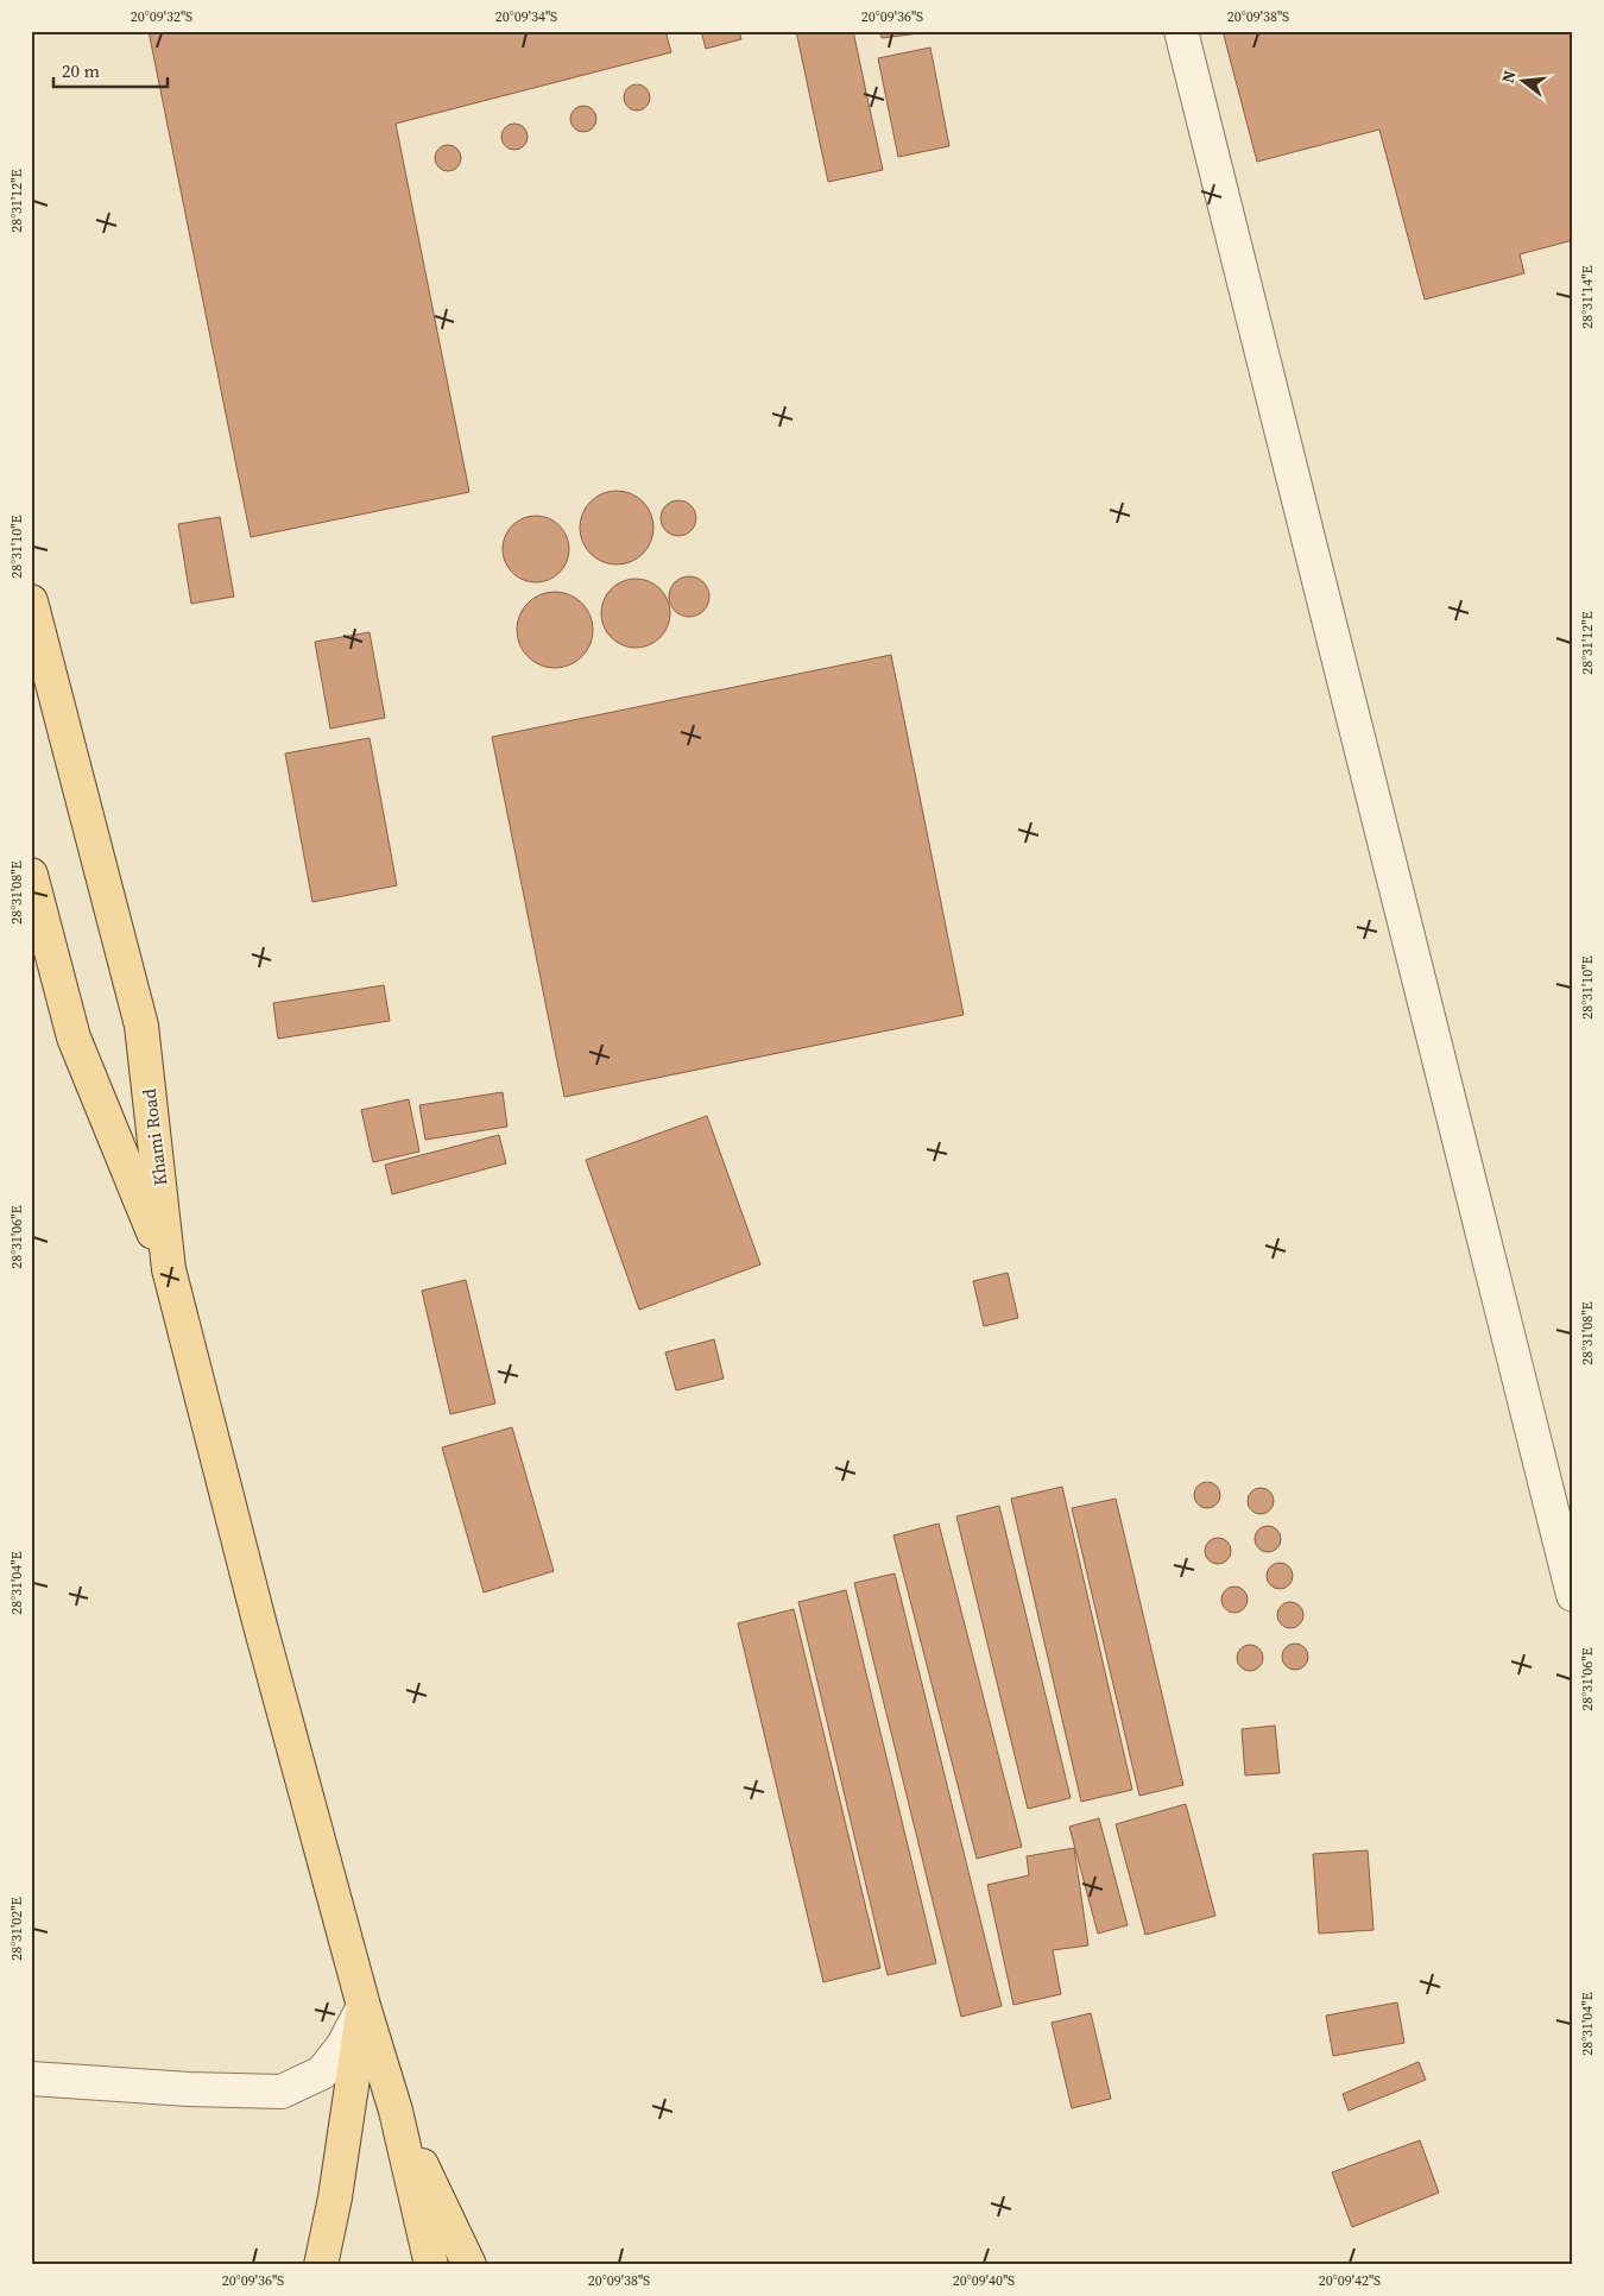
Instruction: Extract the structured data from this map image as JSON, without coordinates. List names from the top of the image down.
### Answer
{
  "streets": {
    "main road": ["Khami Road"]
  },
  "scale_bar": "20 m",
  "north": "left",
  "coordinates": [
    "20°09'32\"S",
    "20°09'34\"S",
    "20°09'36\"S",
    "20°09'38\"S",
    "28°31'12\"E",
    "28°31'14\"E",
    "28°31'10\"E",
    "28°31'08\"E",
    "28°31'06\"E",
    "28°31'04\"E",
    "28°31'02\"E",
    "20°09'40\"S",
    "20°09'42\"S"
  ]
}
